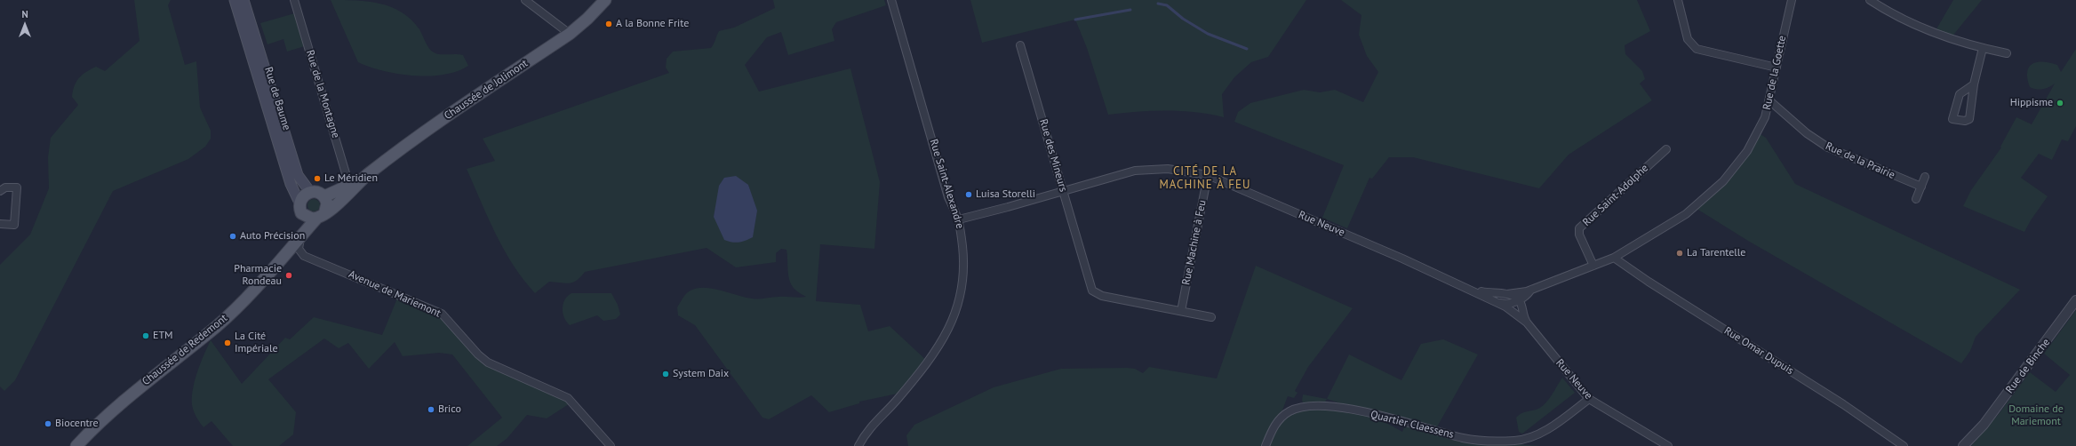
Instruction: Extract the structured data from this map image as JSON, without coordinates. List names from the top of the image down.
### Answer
{
  "streets": {
    "main road": ["Chaussée de Jolimont", "Rue de Baume", "Chaussée de Redemont"],
    "street": [
      "Rue de la Goette",
      "Rue de la Montagne",
      "Rue des Mineurs",
      "Rue de la Prairie",
      "Rue Saint-Alexandre",
      "Rue Saint-Adolphe",
      "Rue Neuve",
      "Rue Machine à Feu",
      "Avenue de Mariemont",
      "Rue Omar Dupuis",
      "Rue de Binche",
      "Quartier Claessens"
    ]
  },
  "crossings": [
    ["Rue de la Goette", "Rue de la Prairie"],
    ["Rue de la Goette", "Rue Omar Dupuis"],
    ["Chaussée de Jolimont", "Rue de la Montagne"],
    ["Chaussée de Jolimont", "Rue de Baume"],
    ["Chaussée de Jolimont", "Chaussée de Redemont"],
    ["Rue de Baume", "Chaussée de Redemont"],
    ["Rue des Mineurs", "Rue Neuve"],
    ["Rue des Mineurs", "Rue Machine à Feu"],
    ["Rue Neuve", "Rue Machine à Feu"],
    ["Rue Neuve", "Quartier Claessens"]
  ],
  "districts": ["CITÉ DE LA MACHINE À FEU"],
  "parks": ["Domaine de Mariemont"],
  "places": [
    "A la Bonne Frite",
    "Hippisme",
    "Le Méridien",
    "Luisa Storelli",
    "Auto Précision",
    "La Tarentelle",
    "Pharmacie Rondeau",
    "ETM",
    "La Cité Impériale",
    "System Daix",
    "Brico",
    "Biocentre"
  ],
  "north": "top"
}
